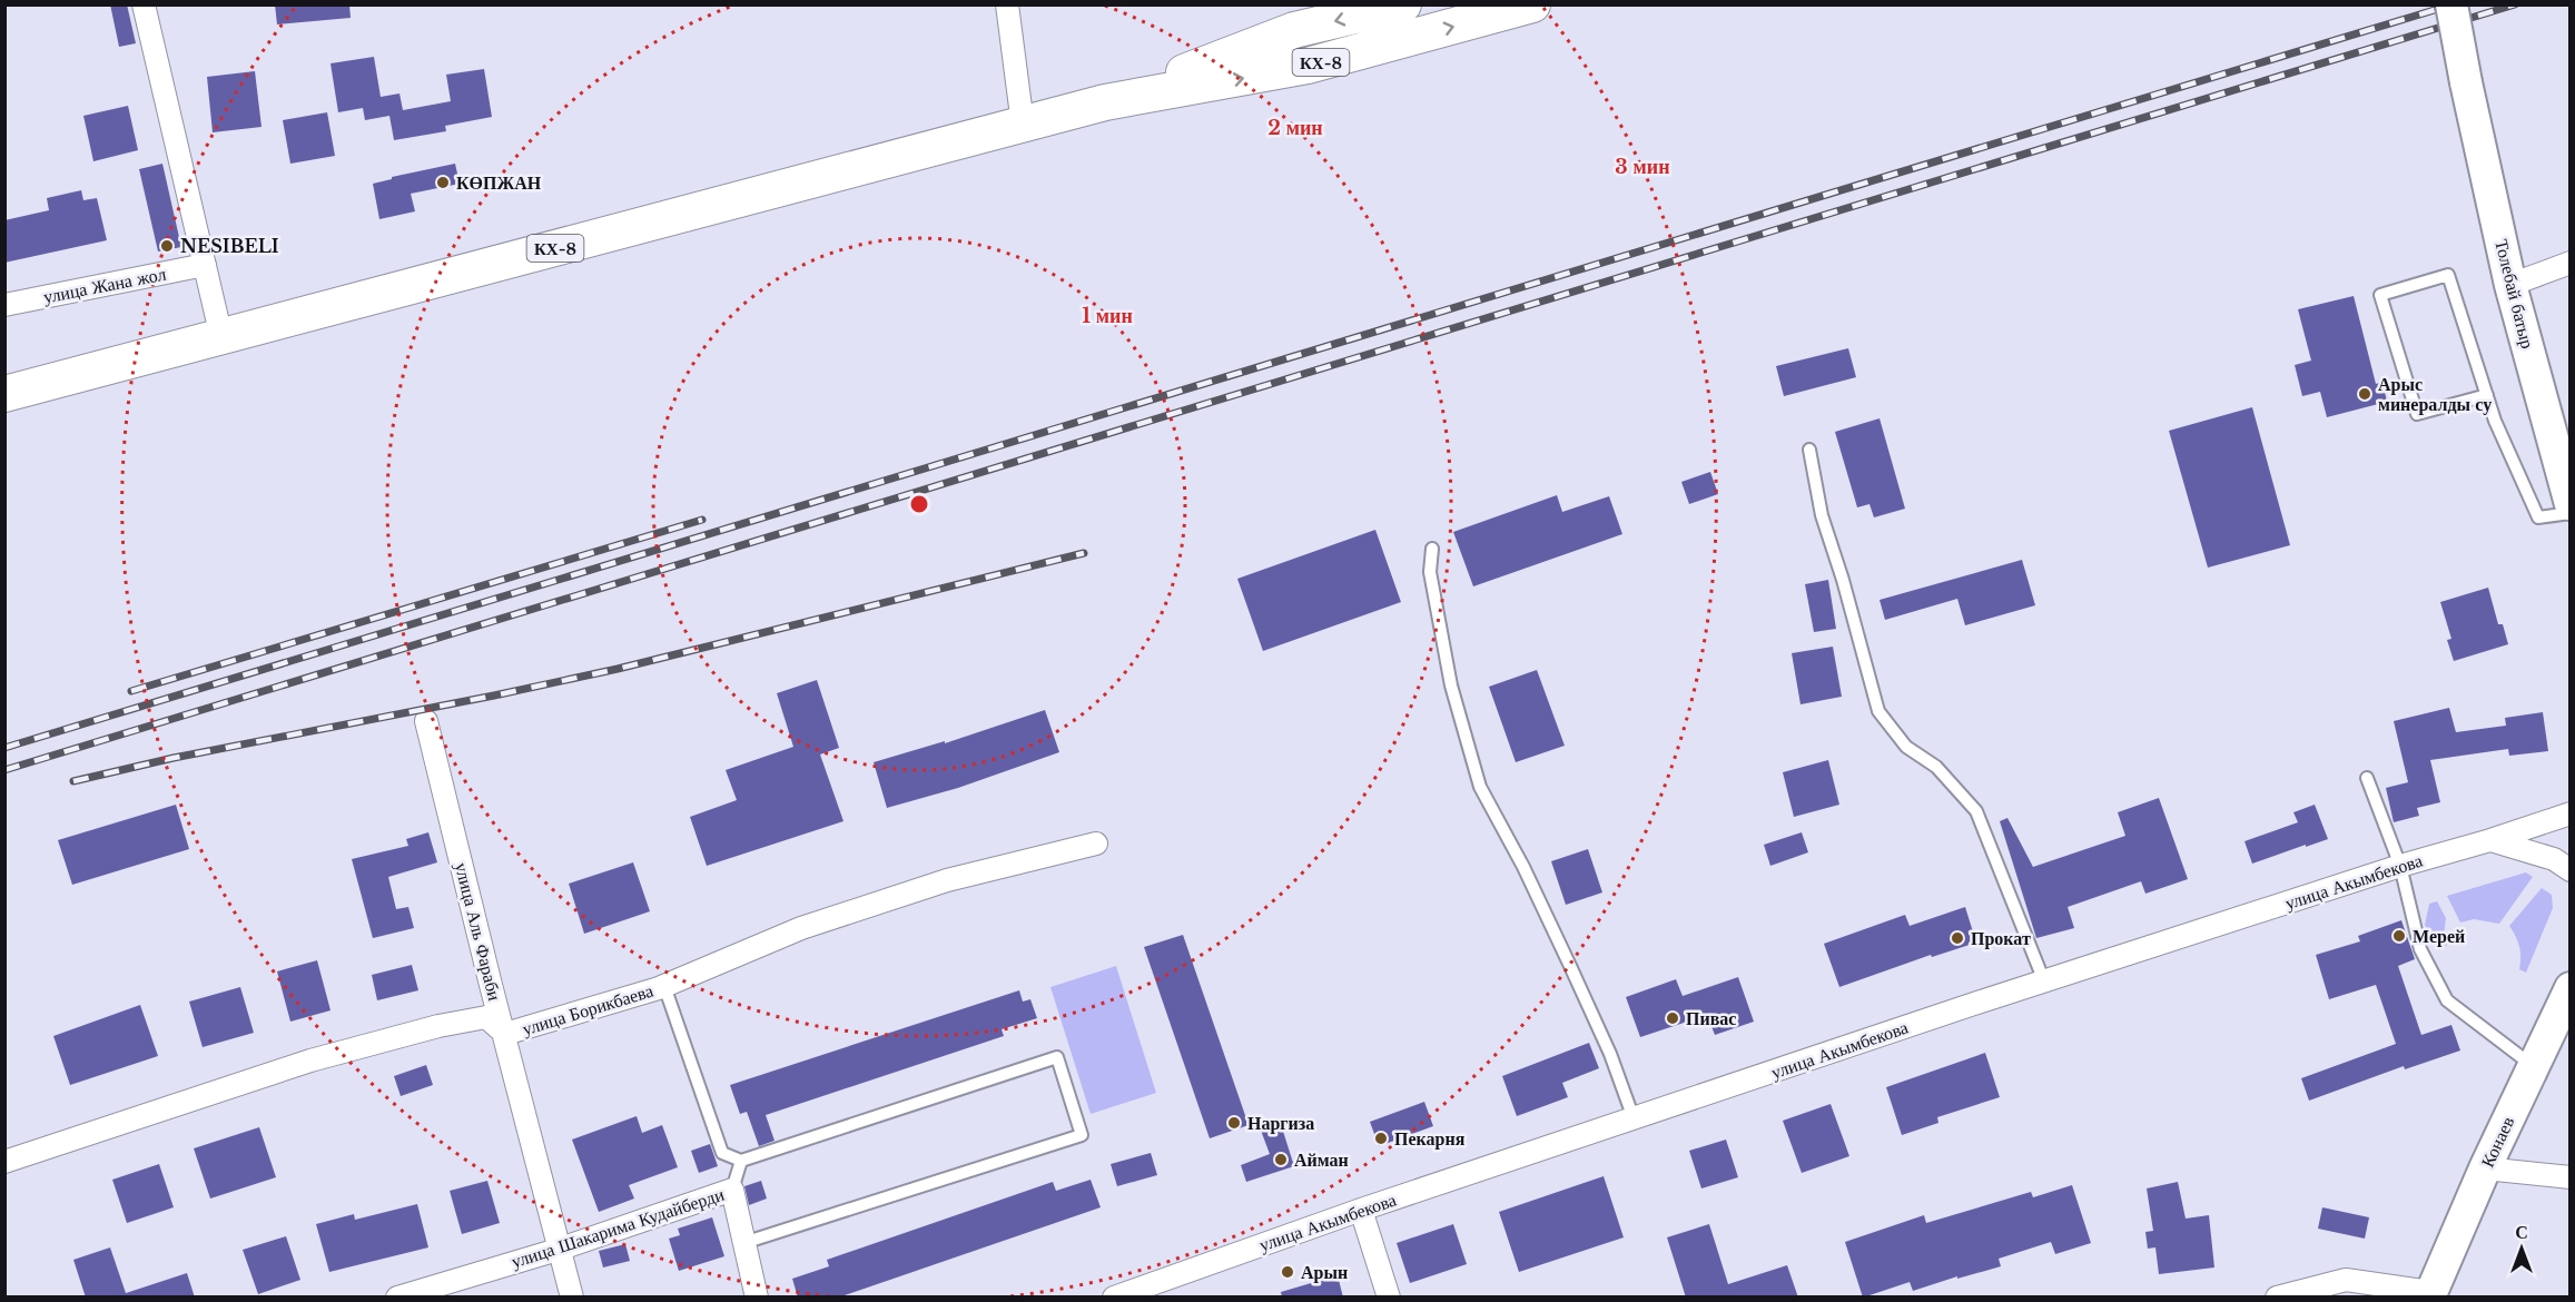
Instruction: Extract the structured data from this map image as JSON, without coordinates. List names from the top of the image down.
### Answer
{
  "streets": {
    "main road": ["КХ-8", "Толебай батыр", "Конаев"],
    "street": [
      "улица Жана жол",
      "улица Акымбекова",
      "улица Аль Фараби",
      "улица Борикбаева",
      "улица Шакарима Кудайберди"
    ]
  },
  "crossings": [
    ["улица Аль Фараби", "улица Борикбаева"],
    ["улица Аль Фараби", "улица Шакарима Кудайберди"]
  ],
  "places": [
    "КӨПЖАН",
    "NESIBELI",
    "Арыс минералды су",
    "Мерей",
    "Прокат",
    "Пивас",
    "Наргиза",
    "Пекарня",
    "Айман",
    "Арын"
  ],
  "north": "top",
  "rings": ["2 мин", "3 мин", "1 мин"]
}
